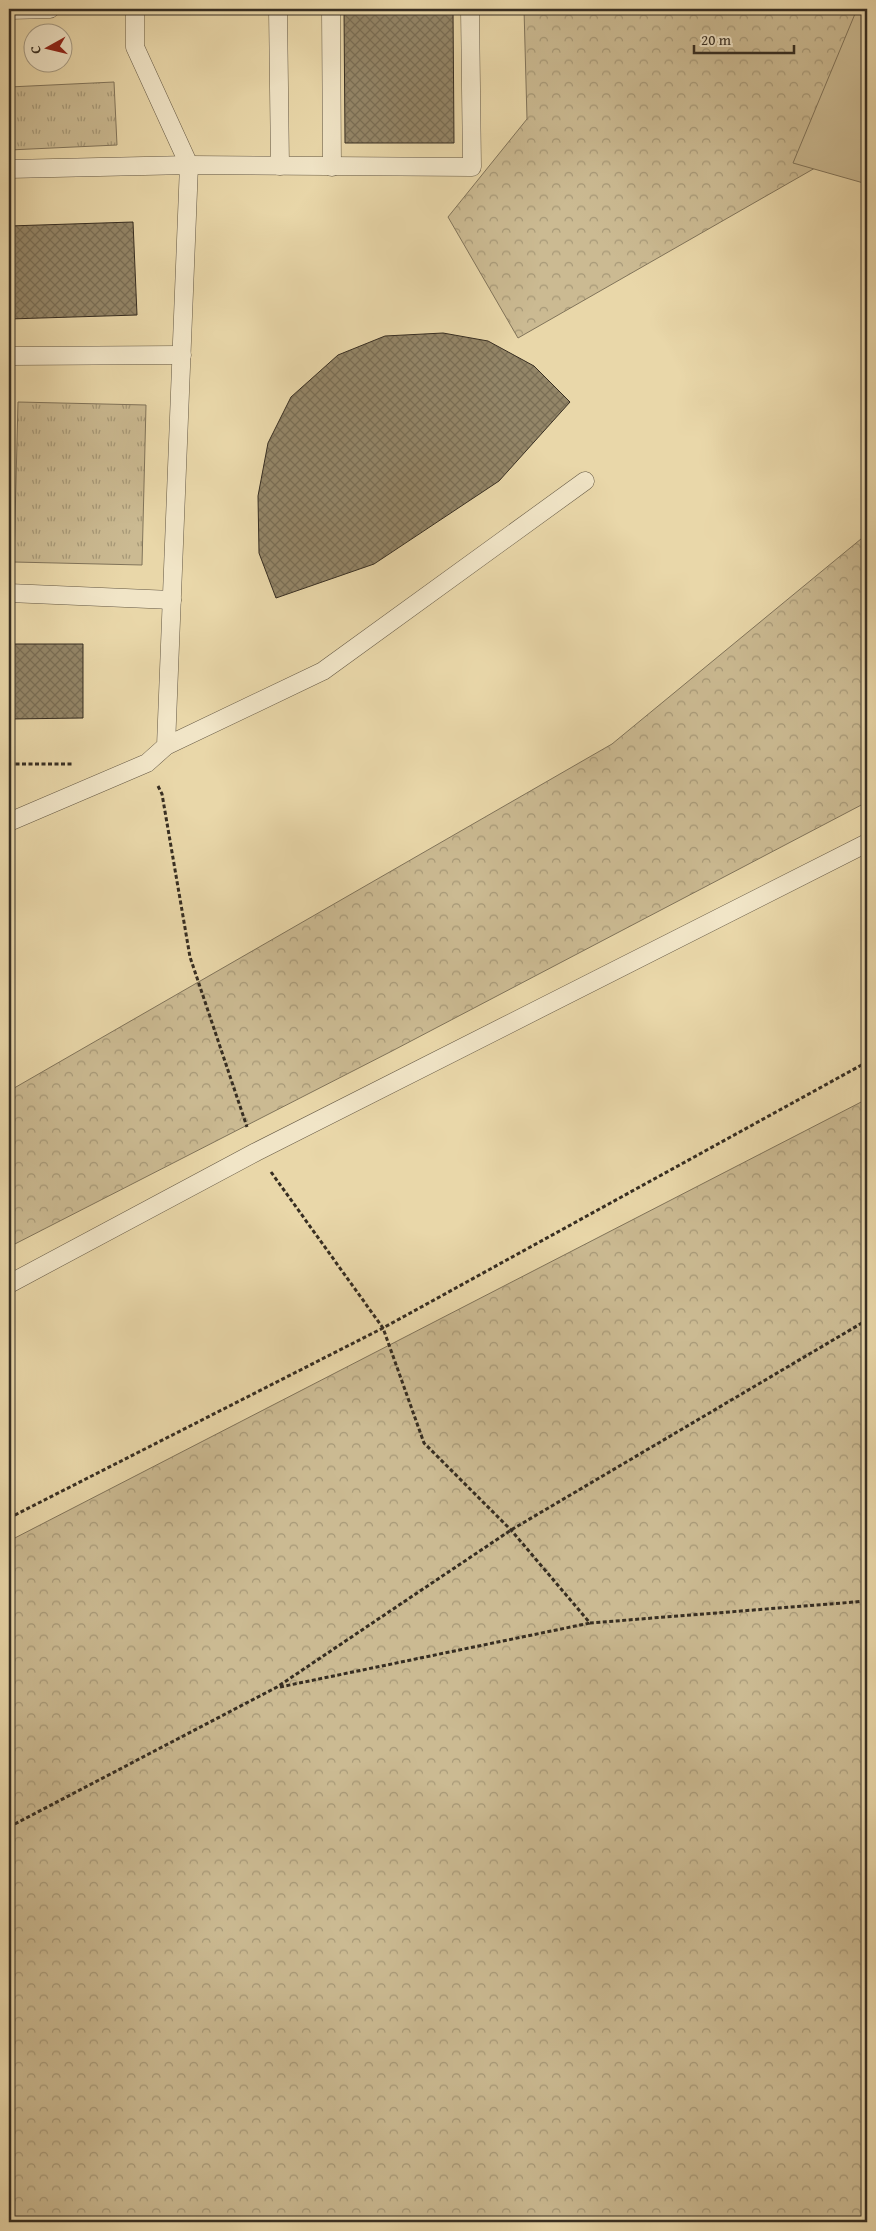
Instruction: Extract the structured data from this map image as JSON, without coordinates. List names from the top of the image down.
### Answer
{
  "scale_bar": "20 m",
  "north": "left"
}
